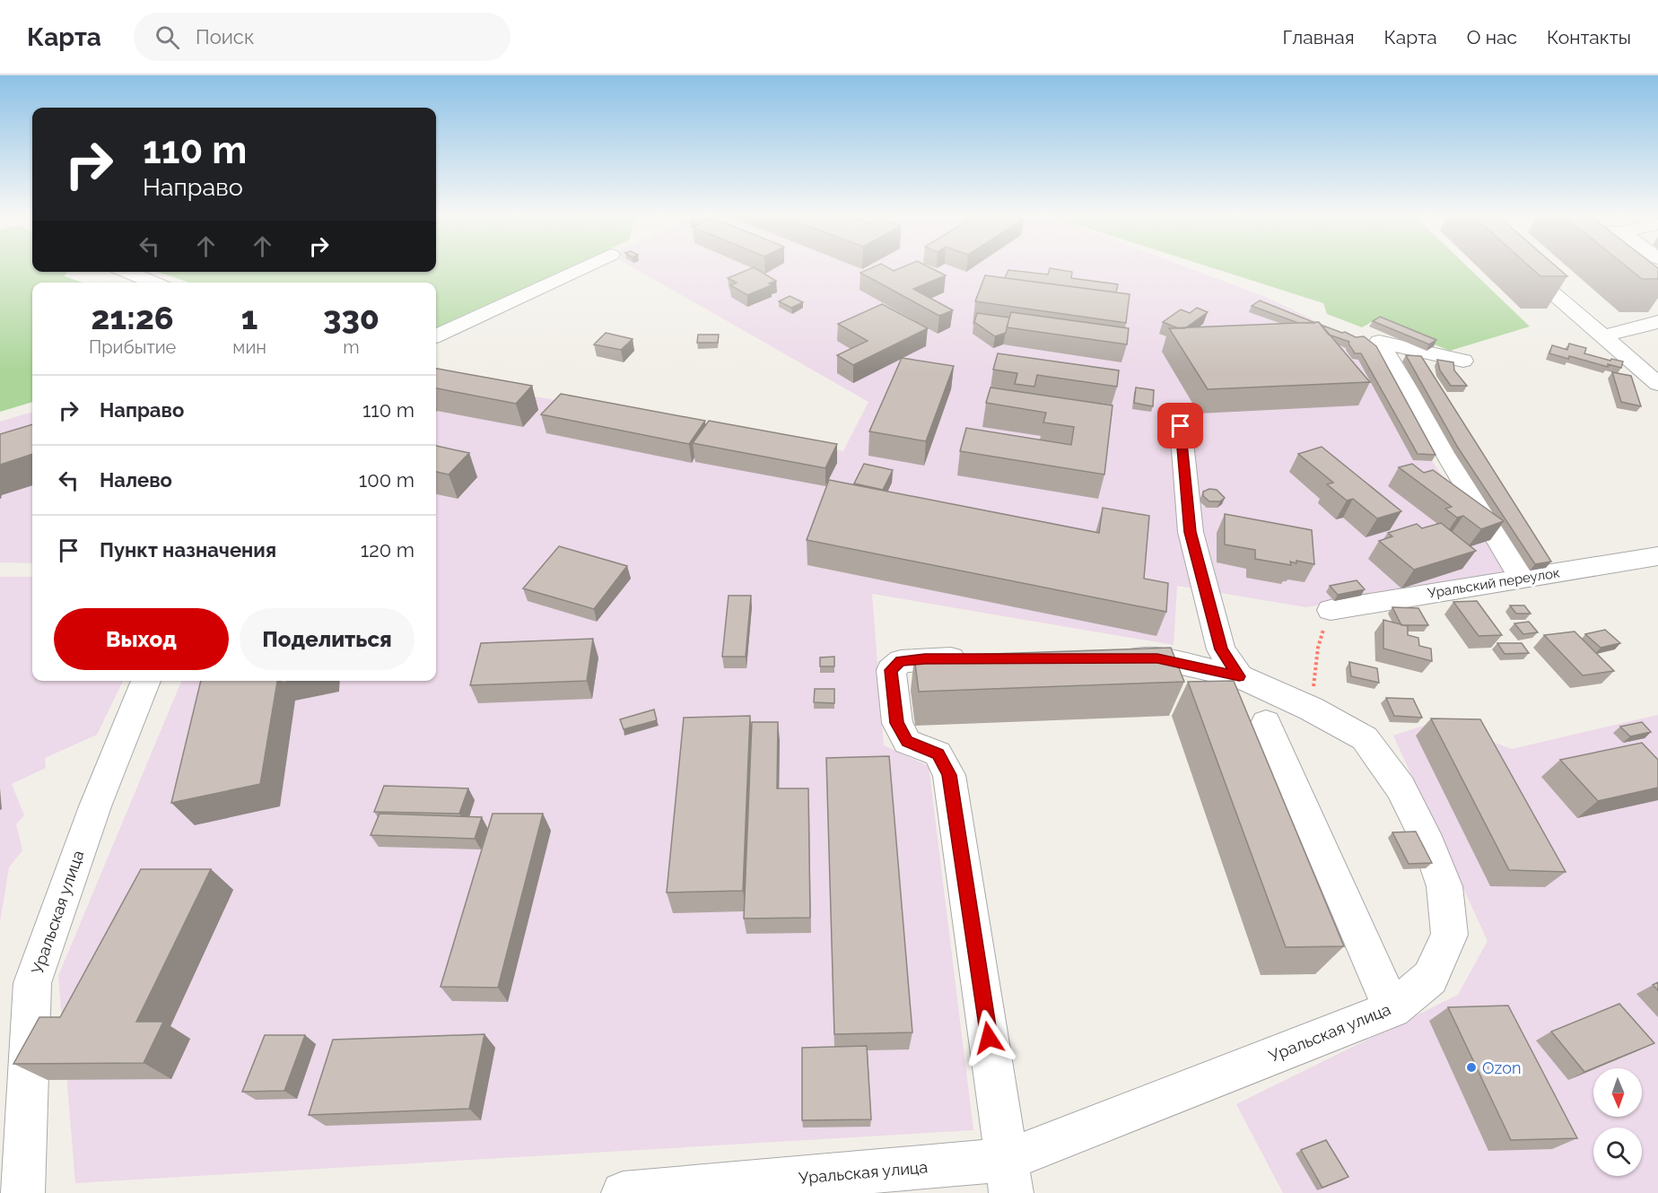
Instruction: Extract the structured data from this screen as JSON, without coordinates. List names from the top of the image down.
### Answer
{
  "streets": {
    "street": ["Уральский переулок", "Уральская улица"]
  },
  "places": ["Ozon"],
  "north": "bottom",
  "page": {
    "header": "Карта",
    "search": "Поиск",
    "nav": [
      "Главная",
      "Карта",
      "О нас",
      "Контакты"
    ],
    "turn": ["110 m", "Направо"],
    "eta": [
      "21:26",
      "Прибытие",
      "1",
      "мин",
      "330",
      "m"
    ],
    "list": [
      {
        "name": "Направо",
        "value": "110 m"
      },
      {
        "name": "Налево",
        "value": "100 m"
      },
      {
        "name": "Пункт назначения",
        "value": "120 m"
      }
    ],
    "buttons": ["Выход", "Поделиться"]
  }
}
